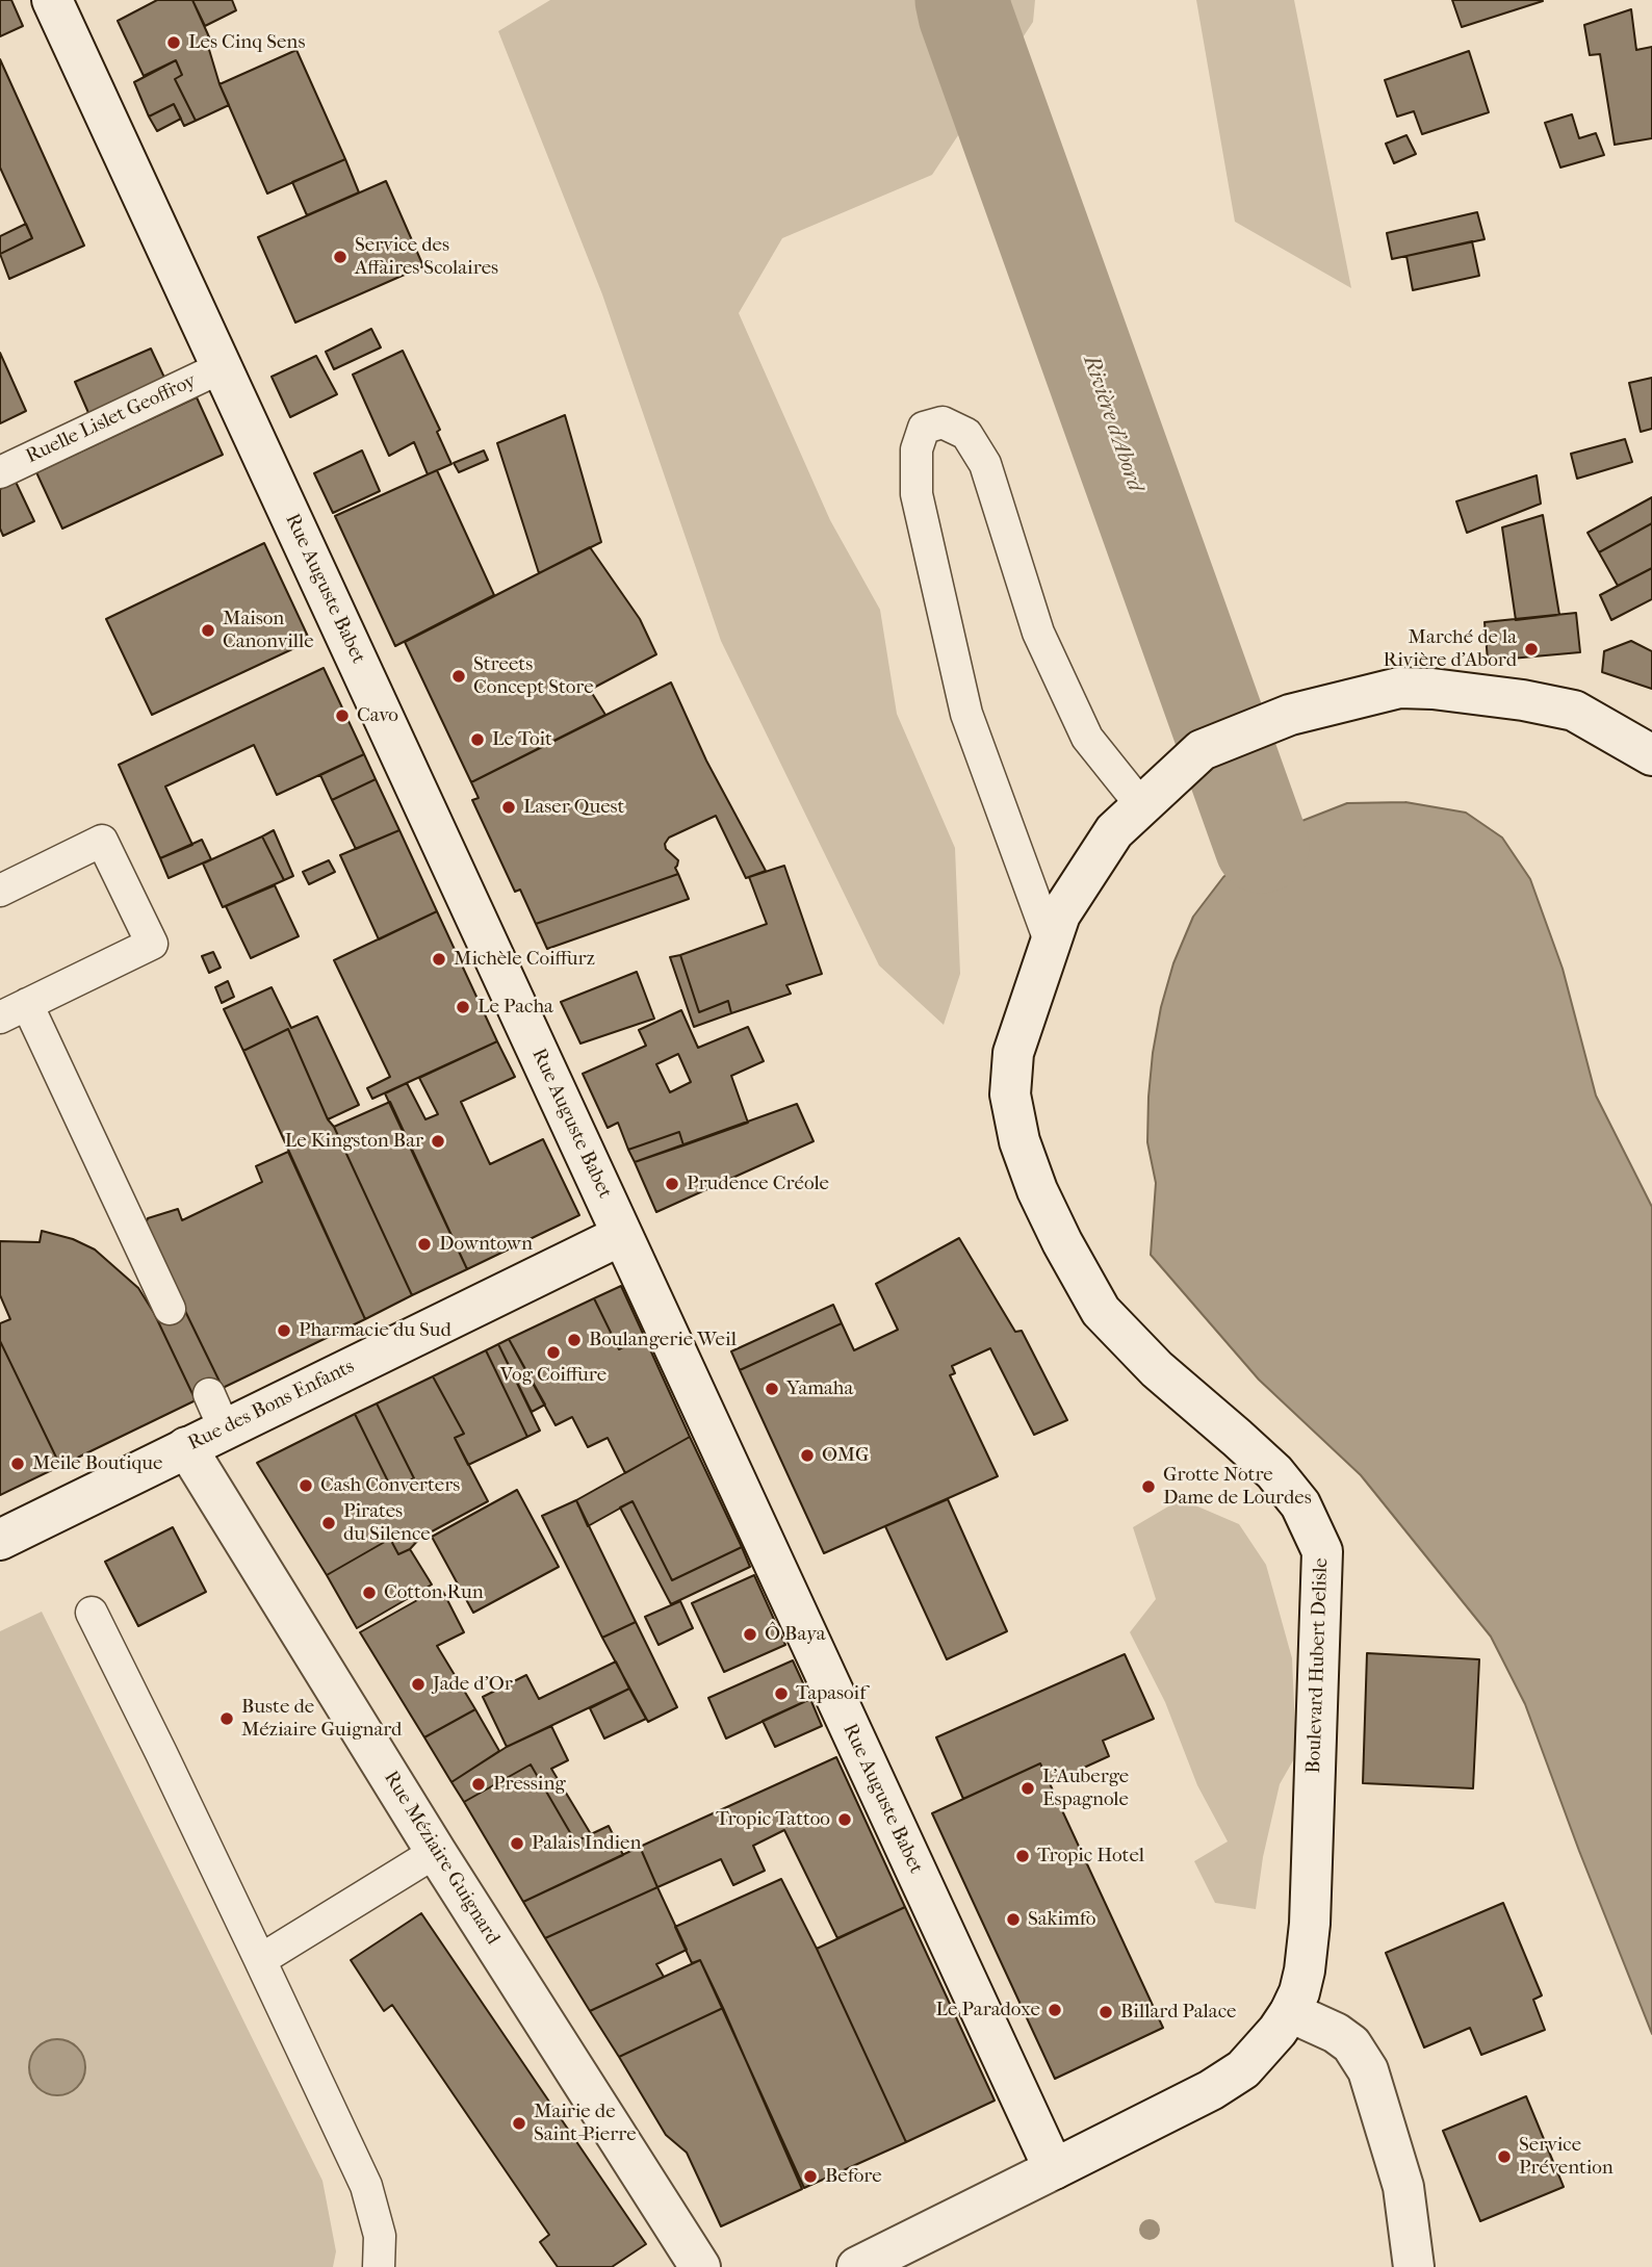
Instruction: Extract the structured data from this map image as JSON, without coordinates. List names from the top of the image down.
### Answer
{
  "streets": {
    "street": [
      "Rue Auguste Babet",
      "Rue des Bons Enfants",
      "Boulevard Hubert Delisle",
      "Rue Méziaire Guignard"
    ],
    "lane": ["Ruelle Lislet Geoffroy"]
  },
  "crossings": [
    ["Ruelle Lislet Geoffroy", "Rue Auguste Babet"],
    ["Rue Auguste Babet", "Rue des Bons Enfants"],
    ["Rue Auguste Babet", "Boulevard Hubert Delisle"],
    ["Rue des Bons Enfants", "Rue Méziaire Guignard"]
  ],
  "water": ["Rivière d'Abord"],
  "places": [
    "Les Cinq Sens",
    "Service des Affaires Scolaires",
    "Maison Canonville",
    "Marché de la Rivière d’Abord",
    "Streets Concept Store",
    "Cavo",
    "Le Toit",
    "Laser Quest",
    "Michèle Coiffurz",
    "Le Pacha",
    "Le Kingston Bar",
    "Prudence Créole",
    "Downtown",
    "Pharmacie du Sud",
    "Boulangerie Weil",
    "Vog Coiffure",
    "Yamaha",
    "OMG",
    "Meile Boutique",
    "Cash Converters",
    "Grotte Notre Dame de Lourdes",
    "Pirates du Silence",
    "Cotton Run",
    "Ô Baya",
    "Jade d'Or",
    "Tapasoif",
    "Buste de Méziaire Guignard",
    "Pressing",
    "L'Auberge Espagnole",
    "Tropic Tattoo",
    "Palais Indien",
    "Tropic Hotel",
    "Sakimfo",
    "Le Paradoxe",
    "Billard Palace",
    "Mairie de Saint-Pierre",
    "Service Prévention",
    "Before"
  ]
}
